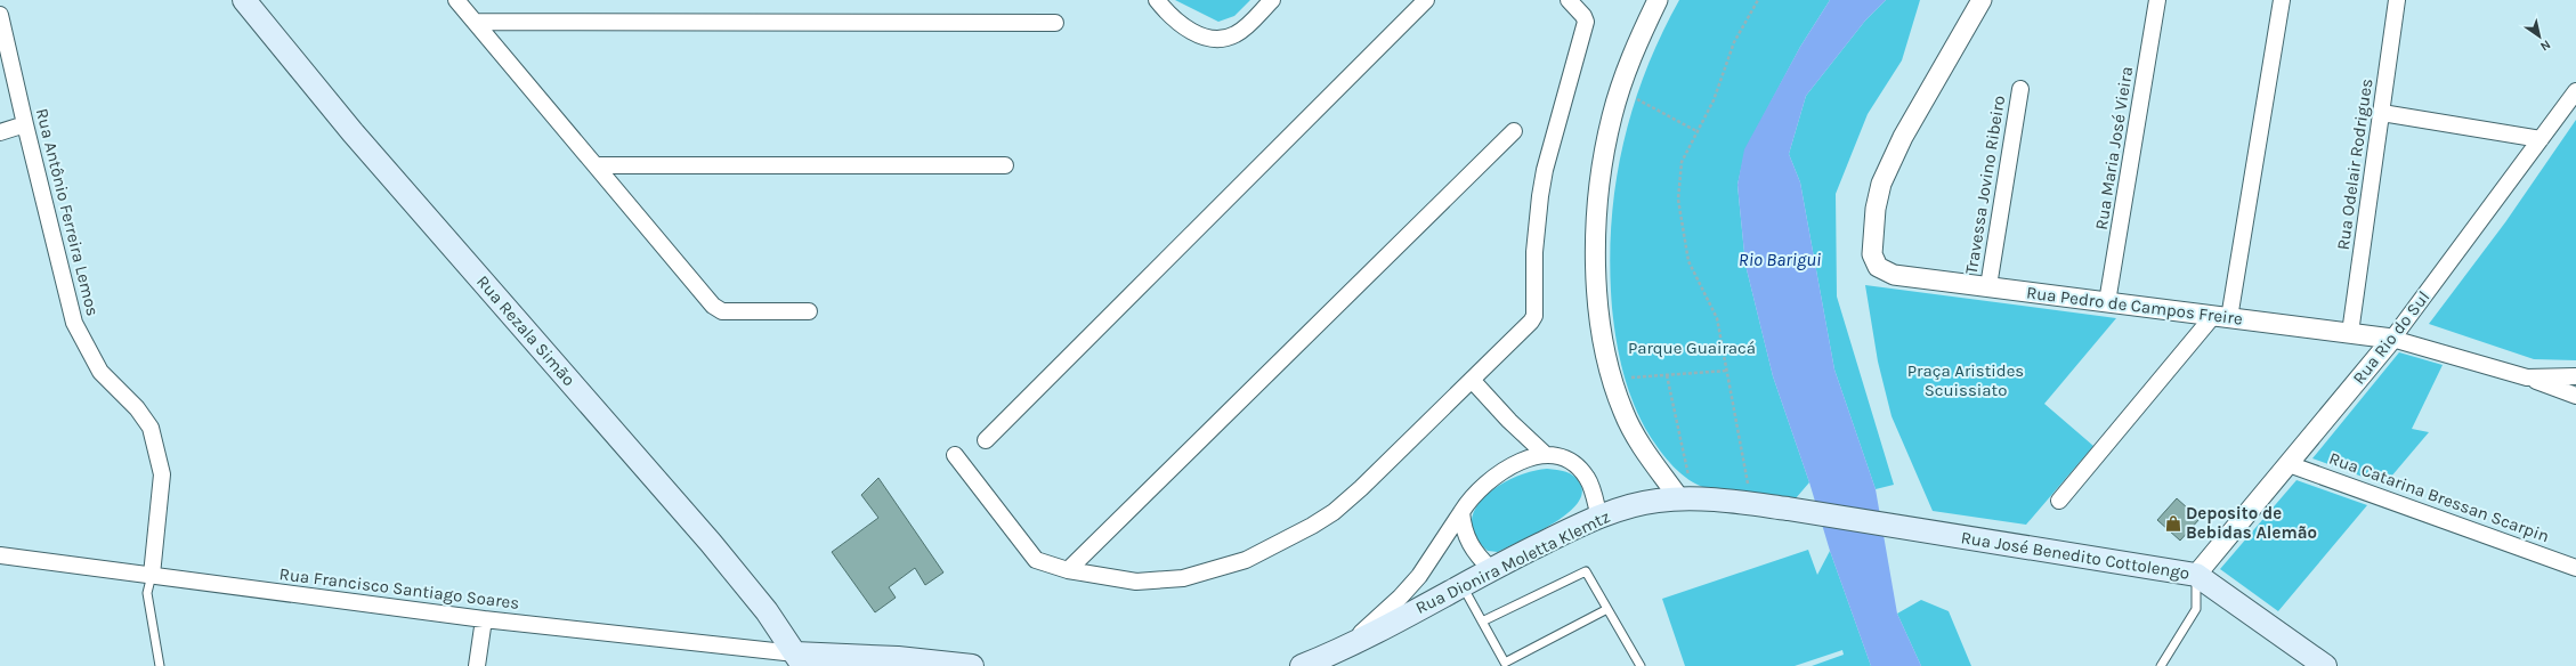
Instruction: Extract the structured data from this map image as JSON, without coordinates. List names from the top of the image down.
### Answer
{
  "streets": {
    "main road": ["Rua Rezala Simão", "Rua José Benedito Cottolengo", "Rua Dionira Moletta Klemtz"],
    "street": [
      "Rua Maria José Vieira",
      "Rua Odelair Rodrigues",
      "Travessa Jovino Ribeiro",
      "Rua Antônio Ferreira Lemos",
      "Rua Pedro de Campos Freire",
      "Rua Rio do Sul",
      "Rua Catarina Bressan Scarpin",
      "Rua Francisco Santiago Soares"
    ]
  },
  "crossings": [
    ["Rua Maria José Vieira", "Rua Pedro de Campos Freire"],
    ["Rua Odelair Rodrigues", "Rua Pedro de Campos Freire"],
    ["Travessa Jovino Ribeiro", "Rua Pedro de Campos Freire"],
    ["Rua Antônio Ferreira Lemos", "Rua Francisco Santiago Soares"],
    ["Rua Pedro de Campos Freire", "Rua Rio do Sul"],
    ["Rua Rezala Simão", "Rua Francisco Santiago Soares"],
    ["Rua Rio do Sul", "Rua Catarina Bressan Scarpin"],
    ["Rua Rio do Sul", "Rua José Benedito Cottolengo"],
    ["Rua José Benedito Cottolengo", "Rua Dionira Moletta Klemtz"]
  ],
  "water": ["Rio Barigui"],
  "parks": ["Parque Guairacá", "Praça Aristides Scuissiato"],
  "places": {
    "shop": ["Deposito de Bebidas Alemão"]
  },
  "north": "bottom right"
}
